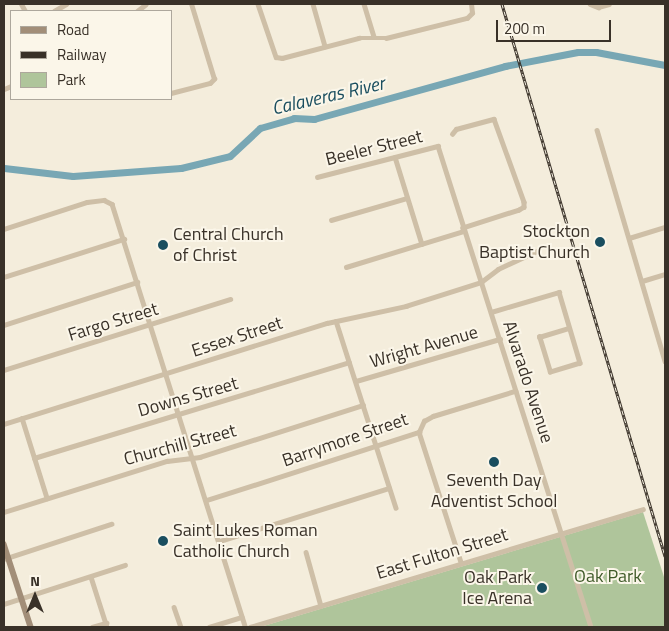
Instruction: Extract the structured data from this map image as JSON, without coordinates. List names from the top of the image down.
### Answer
{
  "streets": {
    "street": [
      "Beeler Street",
      "Fargo Street",
      "Essex Street",
      "Wright Avenue",
      "Alvarado Avenue",
      "Downs Street",
      "Barrymore Street",
      "Churchill Street",
      "East Fulton Street"
    ]
  },
  "crossings": [
    ["Beeler Street", "Alvarado Avenue"],
    ["Essex Street", "Alvarado Avenue"],
    ["Wright Avenue", "Alvarado Avenue"],
    ["Alvarado Avenue", "Barrymore Street"],
    ["Alvarado Avenue", "East Fulton Street"]
  ],
  "water": ["Calaveras River"],
  "parks": ["Oak Park"],
  "places": [
    "Stockton Baptist Church",
    "Central Church of Christ",
    "Seventh Day Adventist School",
    "Saint Lukes Roman Catholic Church",
    "Oak Park Ice Arena"
  ],
  "legend": ["Road", "Railway", "Park"],
  "scale_bar": "200 m",
  "north": "top"
}
